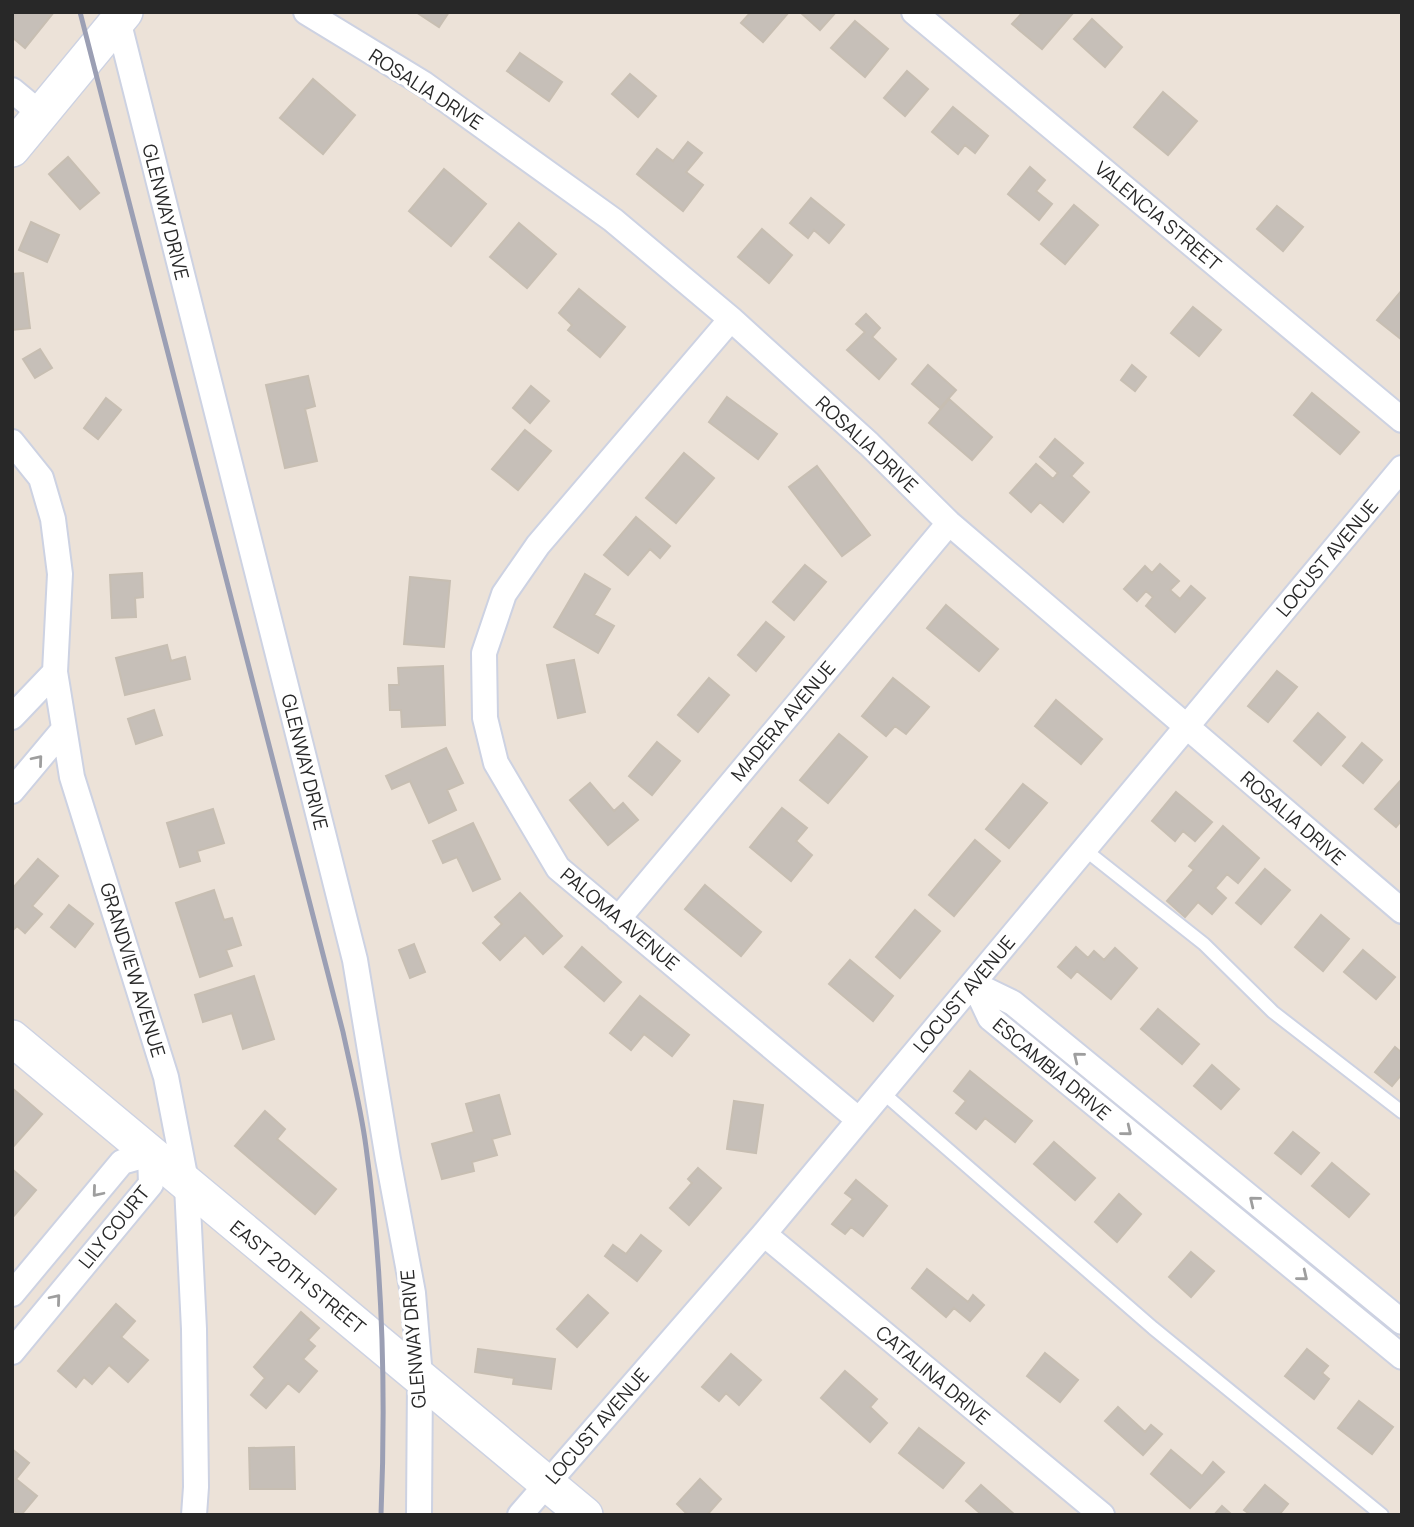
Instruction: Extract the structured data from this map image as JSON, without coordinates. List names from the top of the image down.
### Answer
{
  "streets": {
    "street": [
      "ROSALIA DRIVE",
      "GLENWAY DRIVE",
      "VALENCIA STREET",
      "LOCUST AVENUE",
      "MADERA AVENUE",
      "PALOMA AVENUE",
      "GRANDVIEW AVENUE",
      "ESCAMBIA DRIVE",
      "LILY COURT",
      "EAST 20TH STREET",
      "CATALINA DRIVE"
    ]
  },
  "crossings": [
    ["ROSALIA DRIVE", "LOCUST AVENUE"],
    ["ROSALIA DRIVE", "MADERA AVENUE"],
    ["ROSALIA DRIVE", "PALOMA AVENUE"],
    ["GLENWAY DRIVE", "EAST 20TH STREET"],
    ["LOCUST AVENUE", "PALOMA AVENUE"],
    ["LOCUST AVENUE", "ESCAMBIA DRIVE"],
    ["LOCUST AVENUE", "EAST 20TH STREET"],
    ["LOCUST AVENUE", "CATALINA DRIVE"],
    ["MADERA AVENUE", "PALOMA AVENUE"],
    ["GRANDVIEW AVENUE", "EAST 20TH STREET"],
    ["LILY COURT", "EAST 20TH STREET"]
  ]
}
